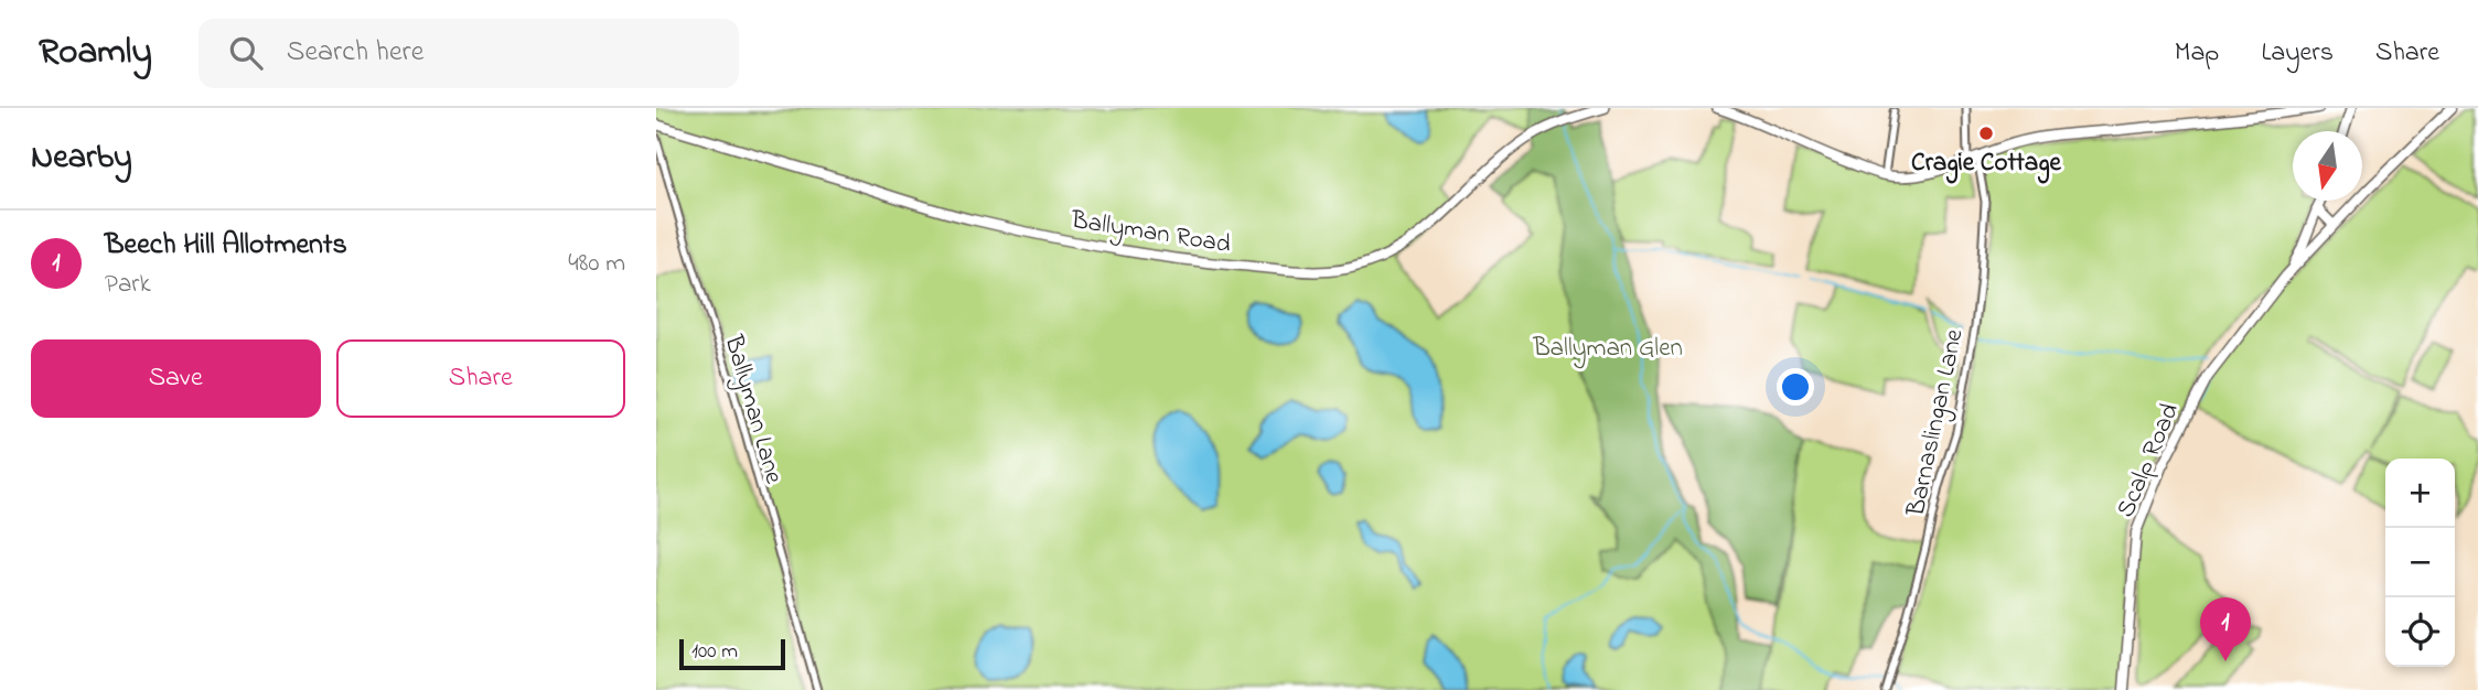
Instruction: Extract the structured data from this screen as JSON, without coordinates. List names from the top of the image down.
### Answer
{
  "streets": {
    "street": [
      "Ballyman Road",
      "Ballyman Lane",
      "Barnaslingan Lane",
      "Scalp Road"
    ]
  },
  "parks": ["Ballyman Glen"],
  "places": ["Cragie Cottage"],
  "scale_bar": "100 m",
  "north": "bottom",
  "page": {
    "header": "Roamly",
    "search": "Search here",
    "nav": ["Map", "Layers", "Share"],
    "heading": "Nearby",
    "list": [
      {
        "mark": "1",
        "name": "Beech Hill Allotments",
        "note": "Park",
        "value": "480 m"
      }
    ],
    "buttons": ["Save", "Share"],
    "map_buttons": ["+", "−"],
    "pins": "1",
    "scale": "100 m"
  }
}
